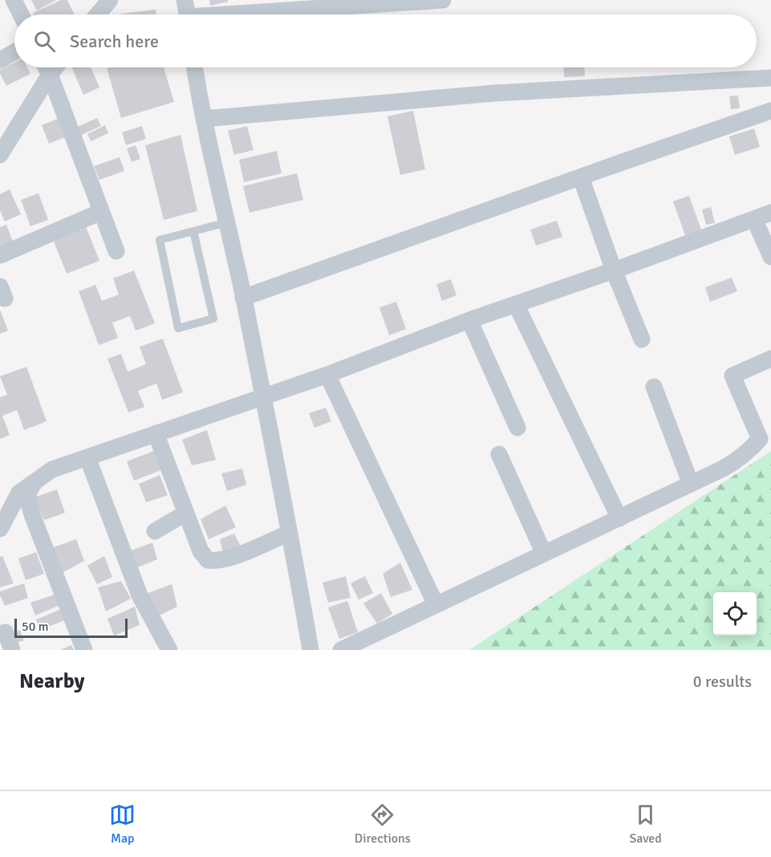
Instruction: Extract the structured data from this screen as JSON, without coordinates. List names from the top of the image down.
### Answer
{
  "scale_bar": "50 m",
  "page": {
    "search": "Search here",
    "scale": "50 m",
    "heading": ["Nearby", "0 results"],
    "nav": ["Map", "Directions", "Saved"]
  }
}
